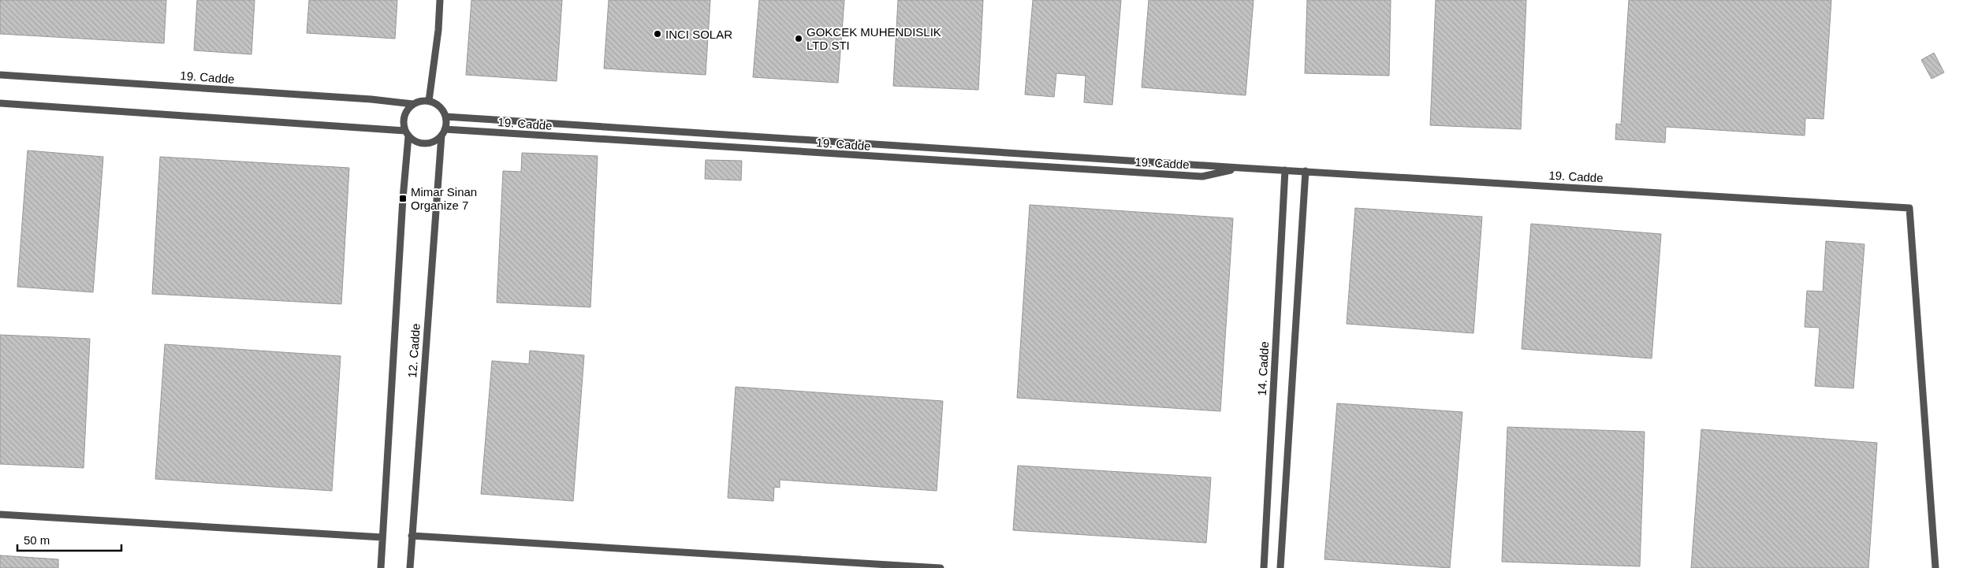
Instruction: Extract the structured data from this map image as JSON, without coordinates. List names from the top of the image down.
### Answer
{
  "streets": {
    "lane": ["19. Cadde", "12. Cadde", "14. Cadde"]
  },
  "crossings": [
    ["19. Cadde", "12. Cadde"],
    ["19. Cadde", "14. Cadde"]
  ],
  "places": {
    "other": ["INCI SOLAR", "GOKCEK MUHENDISLIK LTD STI"],
    "transit": ["Mimar Sinan Organize 7"]
  },
  "scale_bar": "50 m"
}
